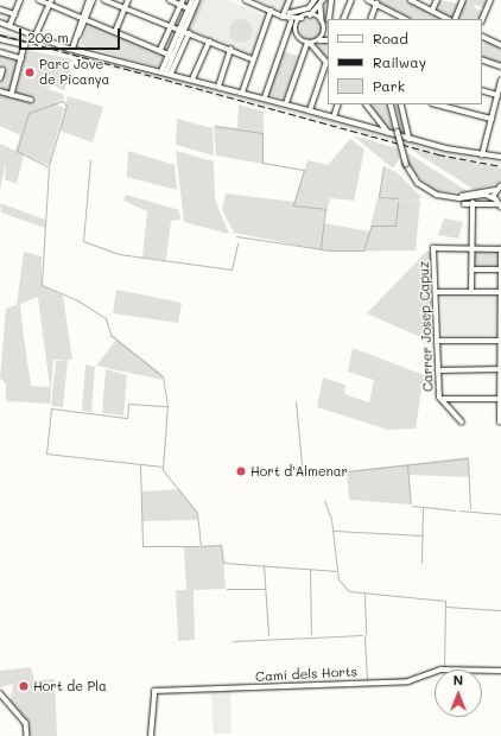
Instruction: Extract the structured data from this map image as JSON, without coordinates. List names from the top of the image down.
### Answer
{
  "streets": {
    "street": ["Carrer Josep Capuz", "Camí dels Horts"]
  },
  "places": ["Parc Jove de Picanya", "Hort d'Almenar", "Hort de Pla"],
  "legend": ["Road", "Railway", "Park"],
  "scale_bar": "200 m",
  "north": "top"
}
